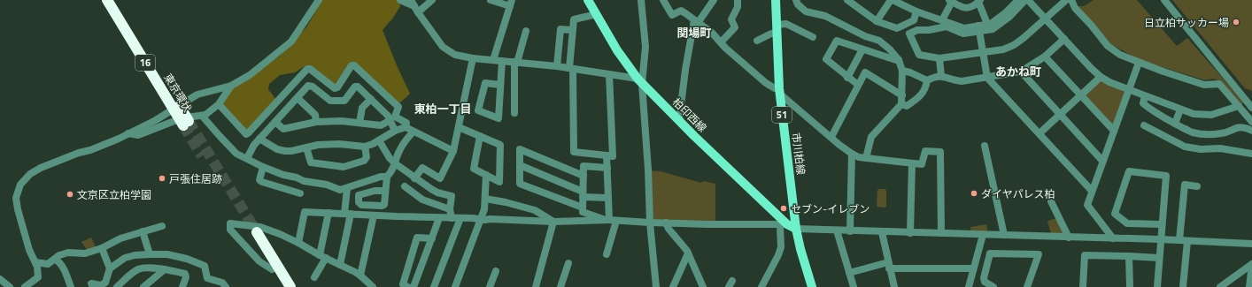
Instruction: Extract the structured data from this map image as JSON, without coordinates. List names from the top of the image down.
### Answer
{
  "streets": {
    "highway": ["16", "東京環状"],
    "main road": ["柏印西線", "51", "市川柏線"]
  },
  "crossings": [
    ["柏印西線", "市川柏線"]
  ],
  "districts": ["関場町", "あかね町", "東柏一丁目"],
  "places": [
    "日立柏サッカー場",
    "戸張住居跡",
    "ダイヤパレス柏",
    "文京区立柏学園",
    "セブン-イレブン"
  ]
}
